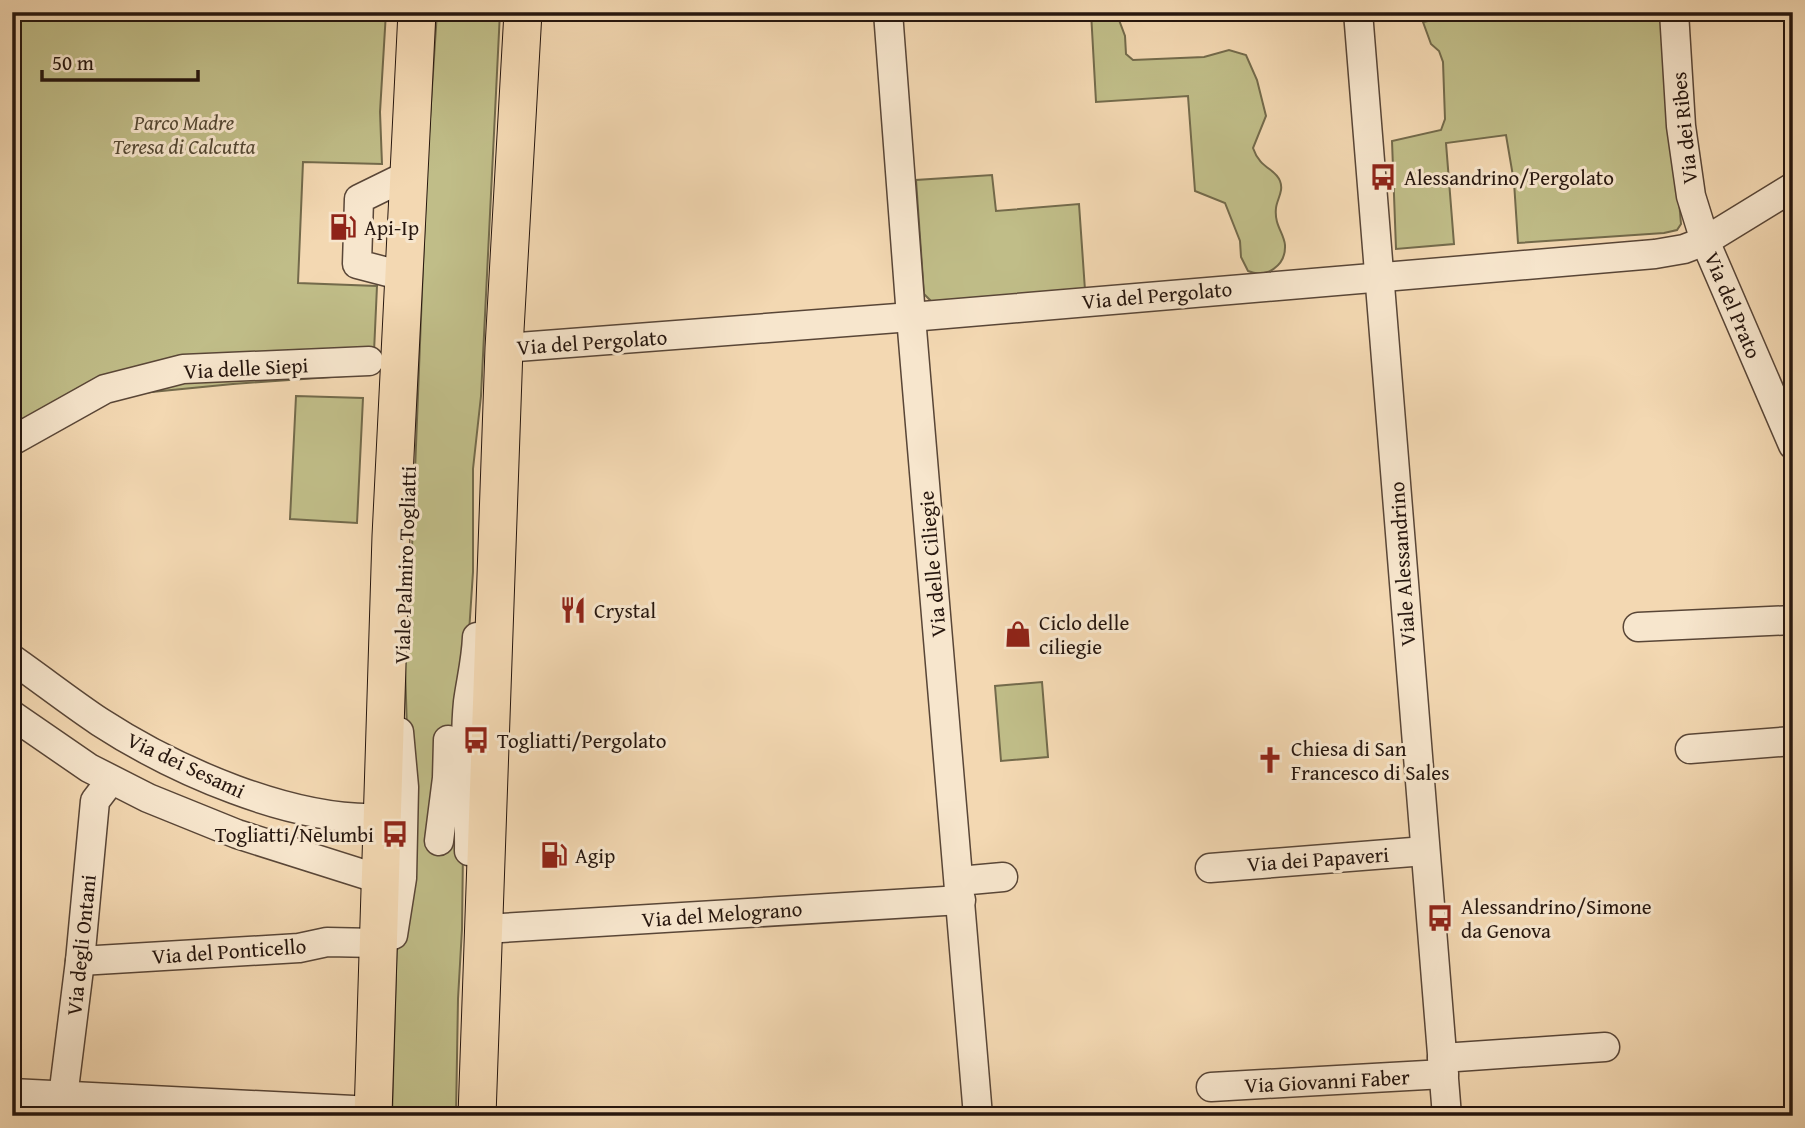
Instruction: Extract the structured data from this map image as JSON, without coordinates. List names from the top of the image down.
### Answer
{
  "streets": {
    "main road": ["Viale Palmiro Togliatti"],
    "street": [
      "Via dei Ribes",
      "Via del Pergolato",
      "Via del Prato",
      "Via delle Siepi",
      "Via delle Ciliegie",
      "Viale Alessandrino",
      "Via dei Sesami",
      "Via dei Papaveri",
      "Via del Melograno",
      "Via degli Ontani",
      "Via del Ponticello",
      "Via Giovanni Faber"
    ]
  },
  "crossings": [
    ["Via dei Ribes", "Via del Pergolato"],
    ["Via dei Ribes", "Via del Prato"],
    ["Via del Pergolato", "Via del Prato"],
    ["Via del Pergolato", "Via delle Ciliegie"],
    ["Via del Pergolato", "Viale Alessandrino"],
    ["Via delle Ciliegie", "Via del Melograno"],
    ["Viale Alessandrino", "Via dei Papaveri"],
    ["Viale Alessandrino", "Via Giovanni Faber"],
    ["Viale Palmiro Togliatti", "Via dei Sesami"],
    ["Viale Palmiro Togliatti", "Via del Ponticello"],
    ["Via dei Sesami", "Via degli Ontani"],
    ["Via degli Ontani", "Via del Ponticello"]
  ],
  "parks": ["Parco Madre Teresa di Calcutta"],
  "places": {
    "bus stop": [
      "Alessandrino/Pergolato",
      "Togliatti/Pergolato",
      "Togliatti/Nelumbi",
      "Alessandrino/Simone da Genova"
    ],
    "fuel station": ["Api-Ip", "Agip"],
    "restaurant": ["Crystal"],
    "shop": ["Ciclo delle ciliegie"],
    "church": ["Chiesa di San Francesco di Sales"]
  },
  "scale_bar": "50 m"
}
